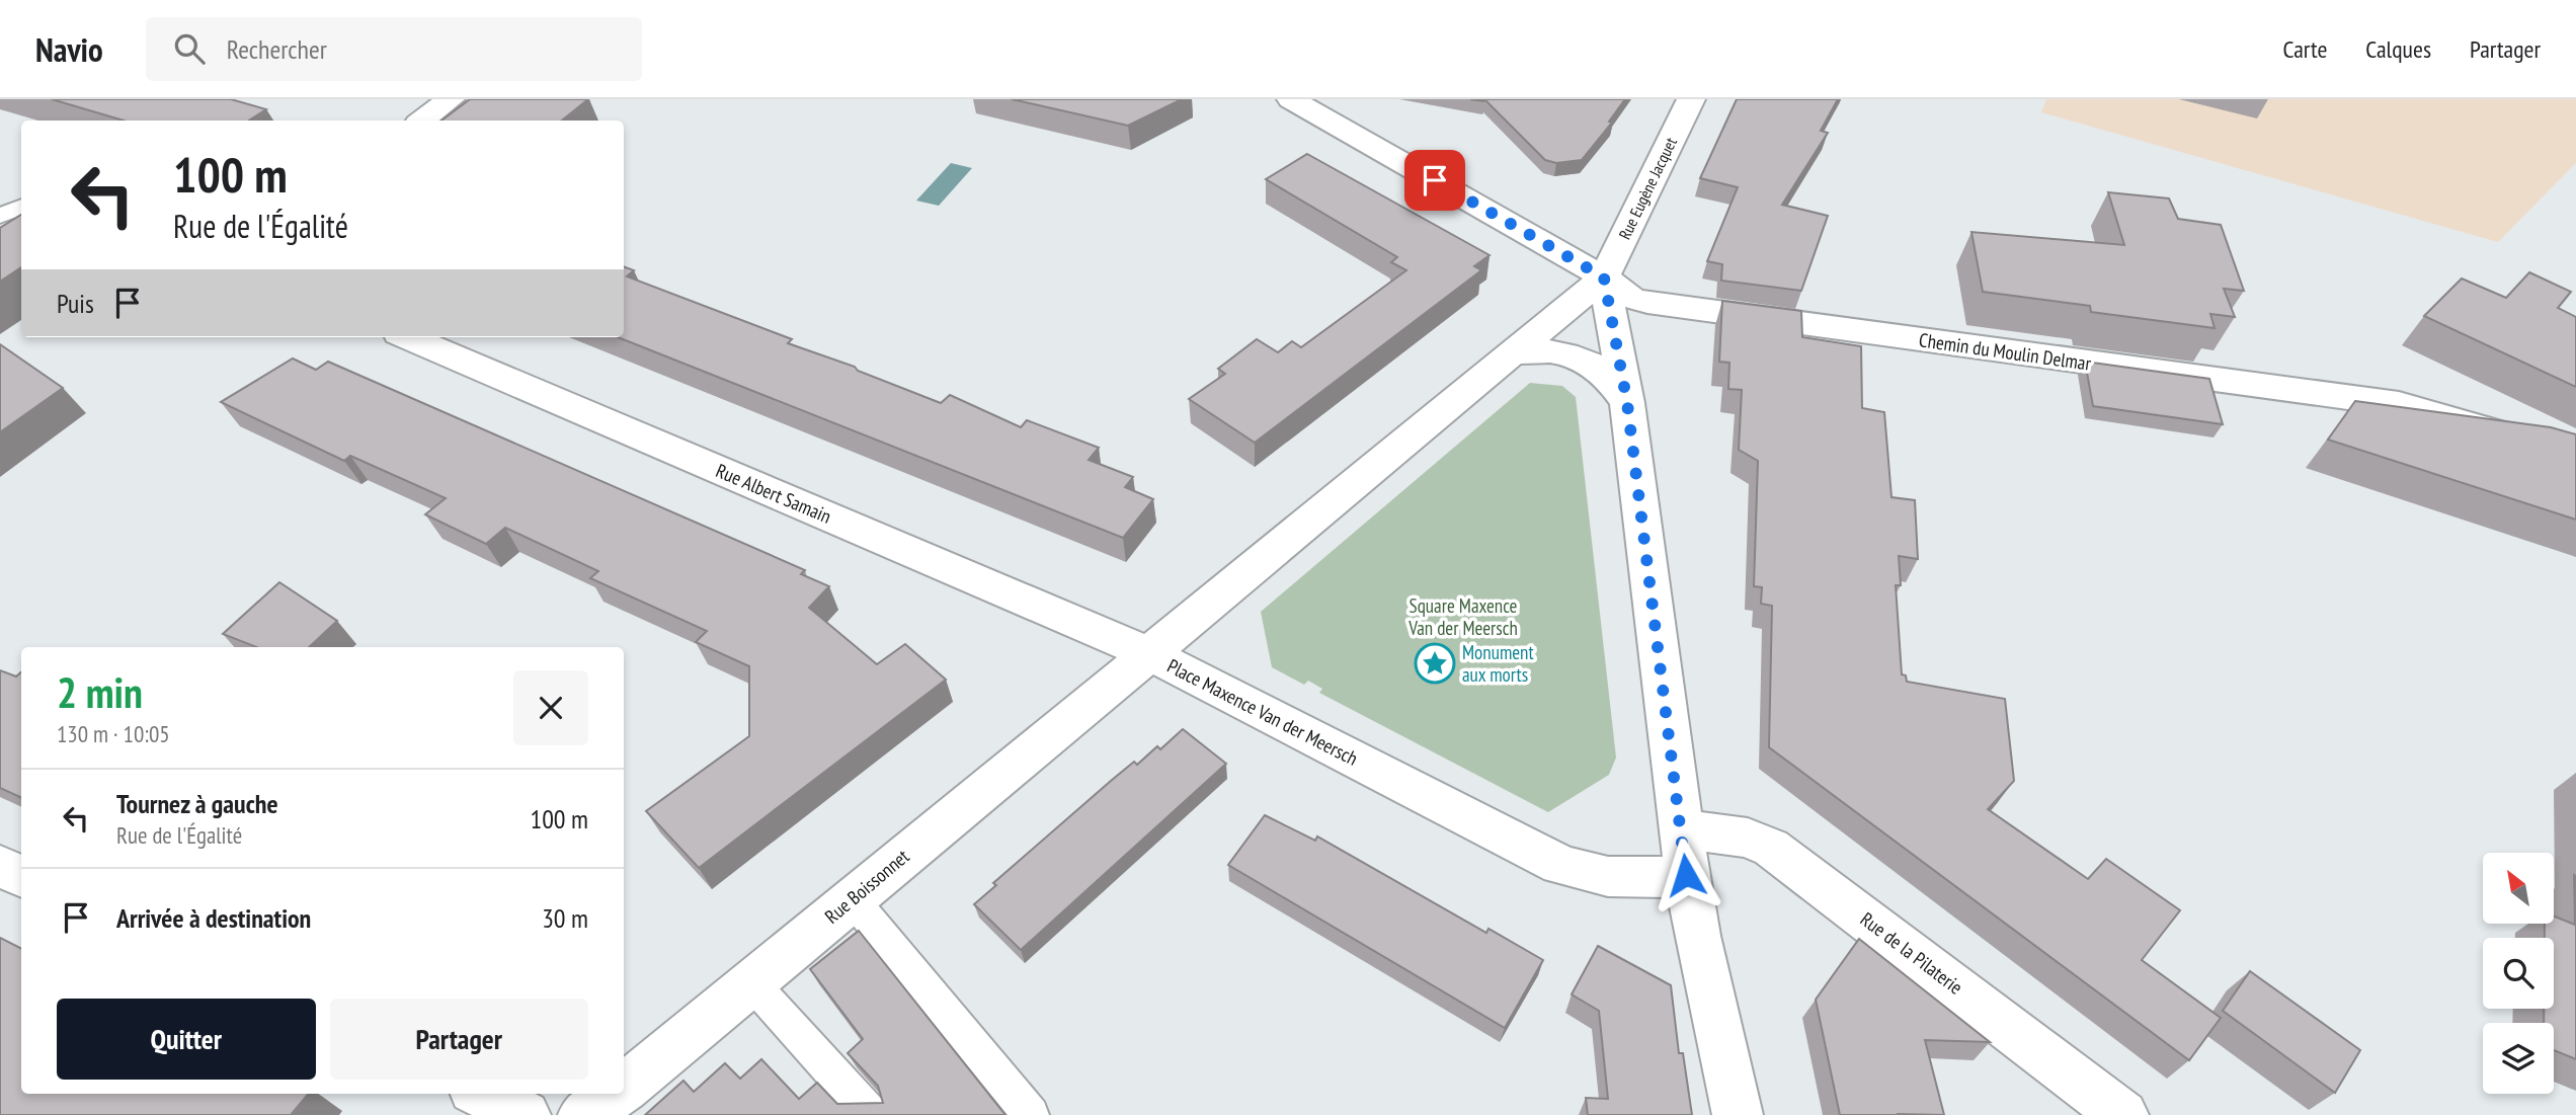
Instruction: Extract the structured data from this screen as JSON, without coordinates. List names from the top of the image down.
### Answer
{
  "streets": {
    "street": [
      "Rue Eugène Jacquet",
      "Chemin du Moulin Delmar",
      "Rue Albert Samain",
      "Place Maxence Van der Meersch",
      "Rue Boissonnet",
      "Rue de la Pilaterie"
    ]
  },
  "crossings": [
    ["Rue Eugène Jacquet", "Chemin du Moulin Delmar"],
    ["Rue Eugène Jacquet", "Place Maxence Van der Meersch"],
    ["Chemin du Moulin Delmar", "Place Maxence Van der Meersch"],
    ["Rue Albert Samain", "Place Maxence Van der Meersch"],
    ["Rue Albert Samain", "Rue Boissonnet"],
    ["Place Maxence Van der Meersch", "Rue Boissonnet"]
  ],
  "parks": ["Square Maxence Van der Meersch"],
  "places": {
    "place": ["Monument aux morts"]
  },
  "north": "top left",
  "page": {
    "header": "Navio",
    "search": "Rechercher",
    "nav": ["Carte", "Calques", "Partager"],
    "turn": ["100 m", "Rue de l'Égalité"],
    "then": "Puis",
    "heading": ["2 min", "130 m · 10:05"],
    "list": [
      {
        "name": "Tournez à gauche",
        "note": "Rue de l'Égalité",
        "value": "100 m"
      },
      {
        "name": "Arrivée à destination",
        "value": "30 m"
      }
    ],
    "buttons": ["Quitter", "Partager"]
  }
}
